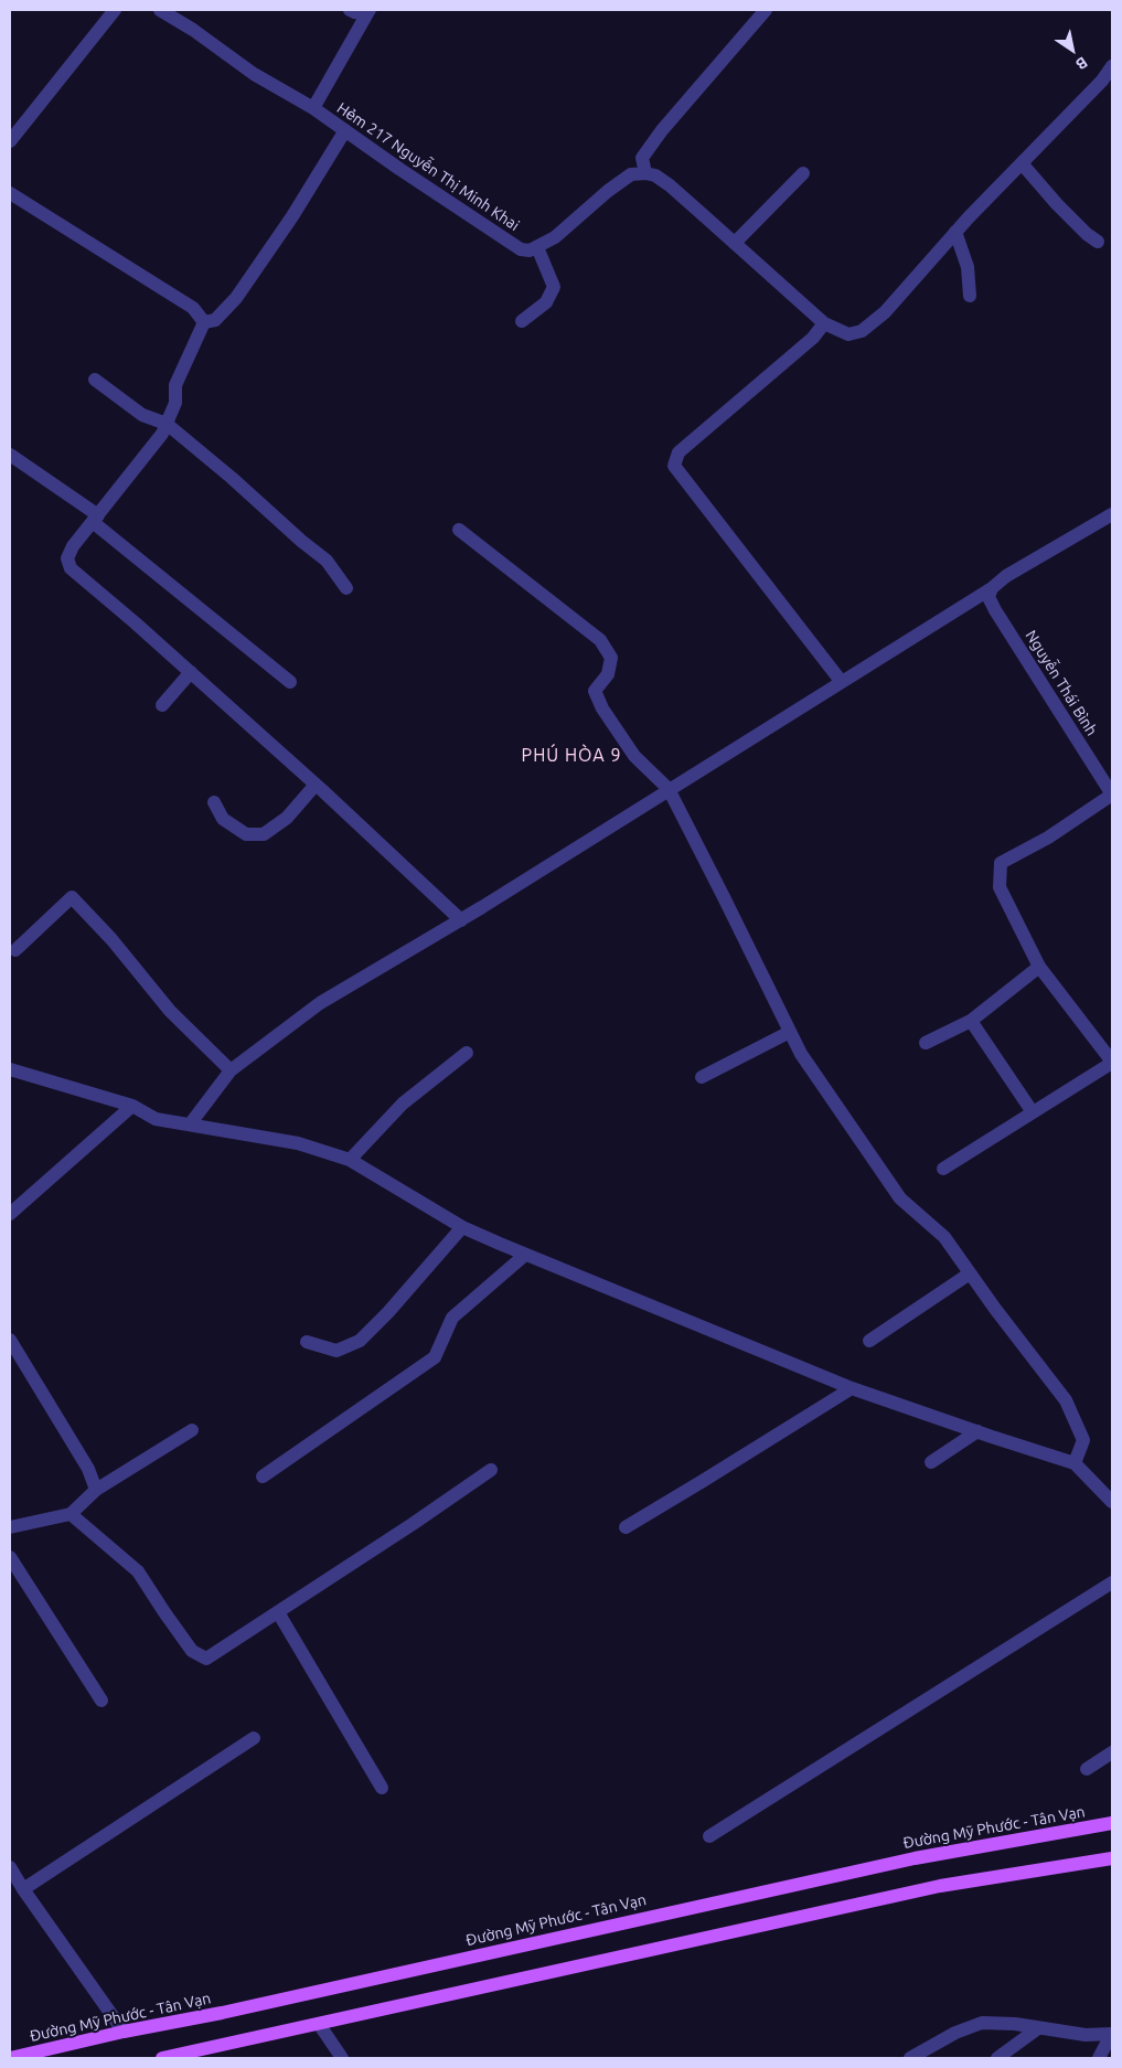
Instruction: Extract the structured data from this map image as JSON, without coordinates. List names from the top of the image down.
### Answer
{
  "streets": {
    "main road": ["Đường Mỹ Phước - Tân Vạn"],
    "street": ["Hẻm 217 Nguyễn Thị Minh Khai", "Nguyễn Thái Bình"]
  },
  "districts": ["PHÚ HÒA 9"],
  "north": "bottom right"
}
